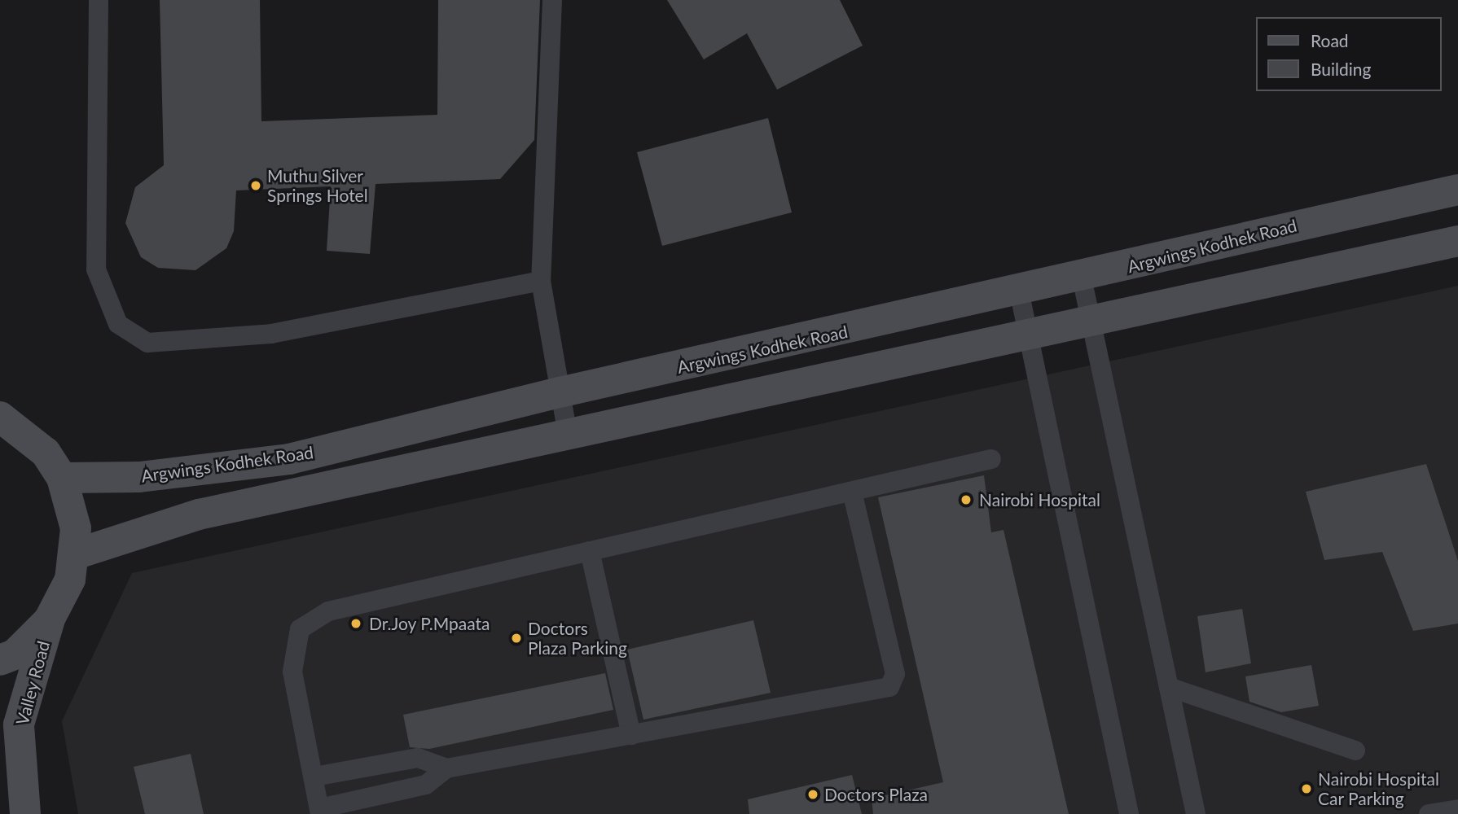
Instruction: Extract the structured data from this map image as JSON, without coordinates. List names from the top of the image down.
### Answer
{
  "streets": {
    "main road": ["Argwings Kodhek Road", "Valley Road"]
  },
  "places": [
    "Muthu Silver Springs Hotel",
    "Nairobi Hospital",
    "Dr.Joy P.Mpaata",
    "Doctors Plaza Parking",
    "Nairobi Hospital Car Parking",
    "Doctors Plaza"
  ],
  "legend": ["Road", "Building"]
}
